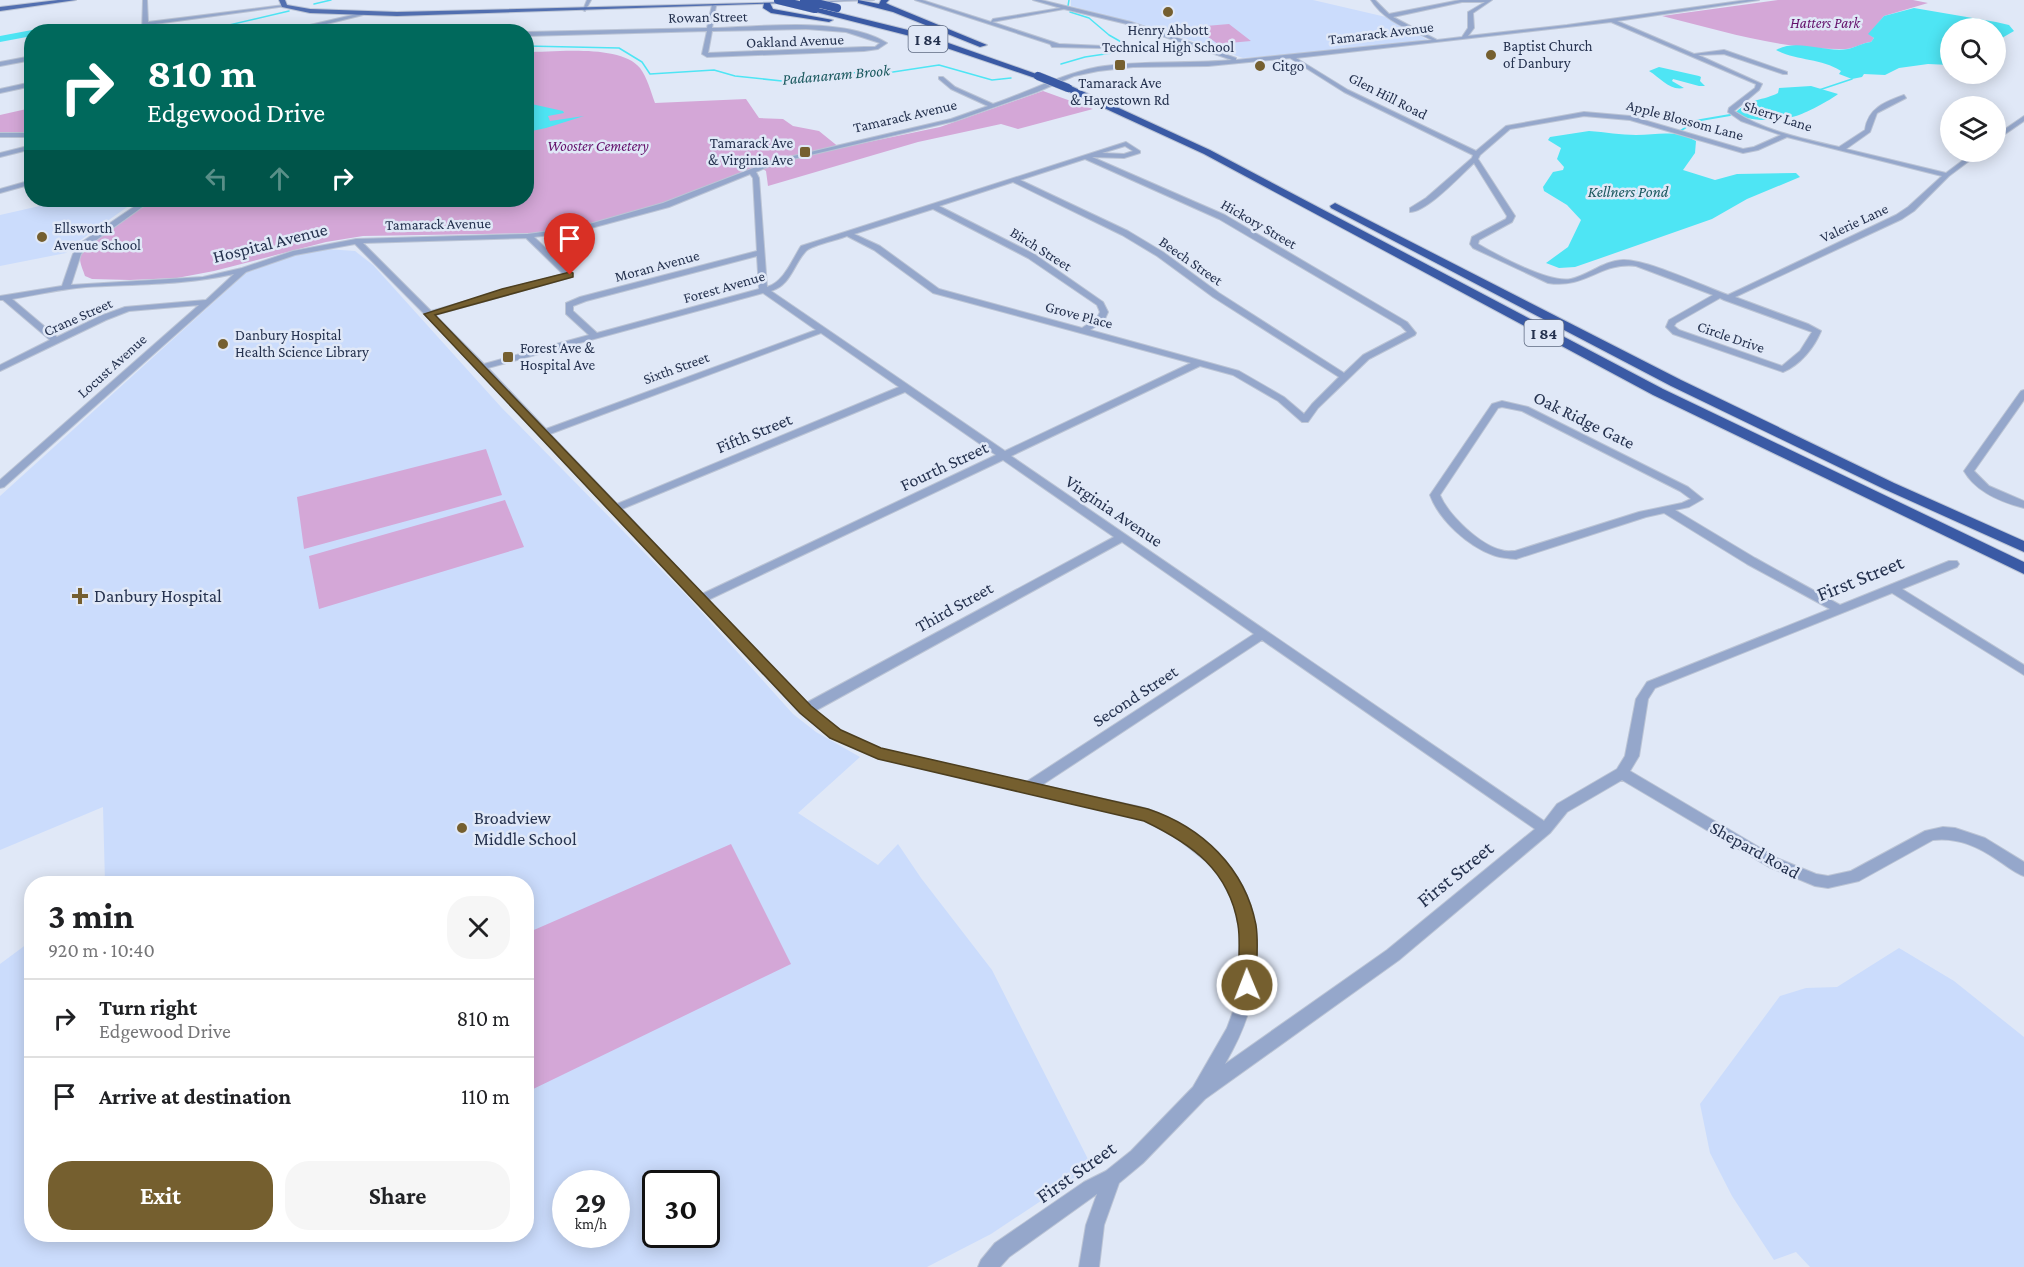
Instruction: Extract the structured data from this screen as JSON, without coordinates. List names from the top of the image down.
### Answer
{
  "streets": {
    "highway": ["I 84"],
    "street": [
      "Rowan Street",
      "Tamarack Avenue",
      "Oakland Avenue",
      "Glen Hill Road",
      "Sherry Lane",
      "Apple Blossom Lane",
      "Valerie Lane",
      "Hickory Street",
      "Hospital Avenue",
      "Birch Street",
      "Beech Street",
      "Moran Avenue",
      "Forest Avenue",
      "Grove Place",
      "Crane Street",
      "Circle Drive",
      "Locust Avenue",
      "Sixth Street",
      "Oak Ridge Gate",
      "Fifth Street",
      "Fourth Street",
      "Virginia Avenue",
      "First Street",
      "Third Street",
      "Second Street",
      "Shepard Road"
    ]
  },
  "crossings": [
    ["Rowan Street", "Oakland Avenue"],
    ["Tamarack Avenue", "Glen Hill Road"],
    ["Tamarack Avenue", "Sherry Lane"],
    ["Tamarack Avenue", "Hospital Avenue"],
    ["Glen Hill Road", "Apple Blossom Lane"],
    ["Sherry Lane", "Apple Blossom Lane"],
    ["Sherry Lane", "Valerie Lane"],
    ["Valerie Lane", "Circle Drive"],
    ["Hickory Street", "Beech Street"],
    ["Hickory Street", "Forest Avenue"],
    ["Hickory Street", "Grove Place"],
    ["Hospital Avenue", "Forest Avenue"],
    ["Hospital Avenue", "Locust Avenue"],
    ["Hospital Avenue", "Sixth Street"],
    ["Hospital Avenue", "Fifth Street"],
    ["Hospital Avenue", "Fourth Street"],
    ["Hospital Avenue", "First Street"],
    ["Hospital Avenue", "Third Street"],
    ["Hospital Avenue", "Second Street"],
    ["Birch Street", "Forest Avenue"],
    ["Birch Street", "Grove Place"],
    ["Beech Street", "Forest Avenue"],
    ["Beech Street", "Grove Place"],
    ["Moran Avenue", "Forest Avenue"],
    ["Forest Avenue", "Grove Place"],
    ["Forest Avenue", "Virginia Avenue"],
    ["Grove Place", "Fourth Street"],
    ["Crane Street", "Locust Avenue"],
    ["Sixth Street", "Virginia Avenue"],
    ["Fifth Street", "Virginia Avenue"],
    ["Fourth Street", "Virginia Avenue"],
    ["Virginia Avenue", "First Street"],
    ["Virginia Avenue", "Third Street"],
    ["Virginia Avenue", "Second Street"],
    ["First Street", "Shepard Road"]
  ],
  "water": ["Padanaram Brook", "Kellners Pond"],
  "parks": ["Hatters Park", "Wooster Cemetery"],
  "places": {
    "other": [
      "Henry Abbott Technical High School",
      "Baptist Church of Danbury",
      "Citgo",
      "Ellsworth Avenue School",
      "Danbury Hospital Health Science Library",
      "Broadview Middle School"
    ],
    "transit": ["Tamarack Ave & Hayestown Rd", "Tamarack Ave & Virginia Ave", "Forest Ave & Hospital Ave"],
    "health": ["Danbury Hospital"]
  },
  "page": {
    "turn": ["810 m", "Edgewood Drive"],
    "heading": ["3 min", "920 m · 10:40"],
    "list": [
      {
        "name": "Turn right",
        "note": "Edgewood Drive",
        "value": "810 m"
      },
      {
        "name": "Arrive at destination",
        "value": "110 m"
      }
    ],
    "buttons": ["Exit", "Share"],
    "speed": "29 km/h",
    "limit": "30"
  }
}
